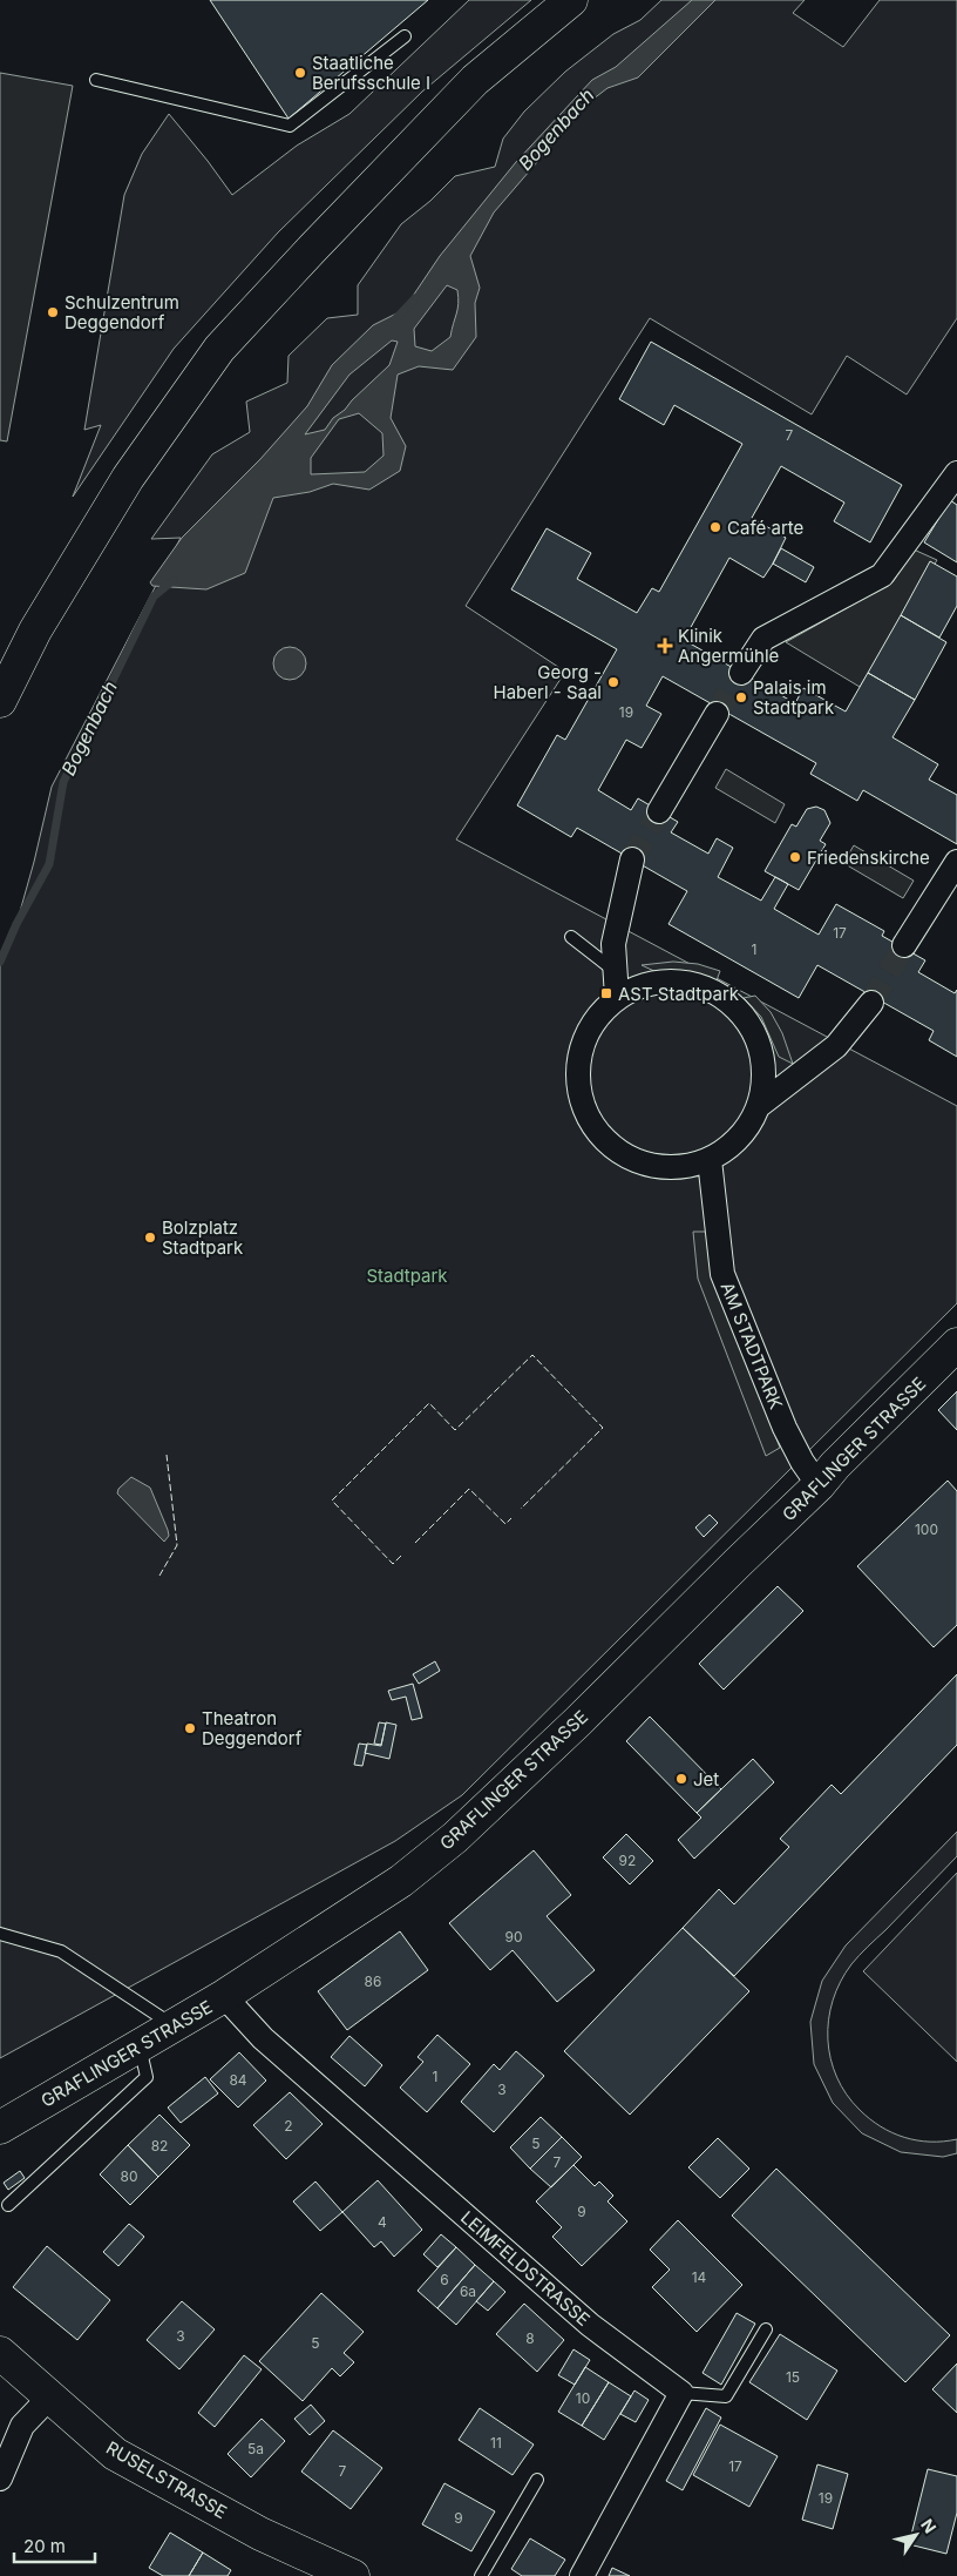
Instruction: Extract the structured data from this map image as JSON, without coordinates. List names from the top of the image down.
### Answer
{
  "streets": {
    "main road": ["GRAFLINGER STRASSE", "RUSELSTRASSE"],
    "street": ["AM STADTPARK", "LEIMFELDSTRASSE"]
  },
  "crossings": [
    ["AM STADTPARK", "GRAFLINGER STRASSE"],
    ["GRAFLINGER STRASSE", "LEIMFELDSTRASSE"]
  ],
  "water": ["Bogenbach"],
  "parks": ["Stadtpark"],
  "places": {
    "other": [
      "Staatliche Berufsschule I",
      "Schulzentrum Deggendorf",
      "Café arte",
      "Georg - Haberl - Saal",
      "Palais im Stadtpark",
      "Friedenskirche",
      "Bolzplatz Stadtpark",
      "Theatron Deggendorf",
      "Jet"
    ],
    "health": ["Klinik Angermühle"],
    "transit": ["AST Stadtpark"]
  },
  "house_numbers": [
    "7",
    "19",
    "17",
    "1",
    "100",
    "92",
    "90",
    "86",
    "1",
    "84",
    "3",
    "2",
    "5",
    "82",
    "7",
    "80",
    "9",
    "4",
    "14",
    "6",
    "6a",
    "3",
    "8",
    "5",
    "15",
    "10",
    "11",
    "5a",
    "17",
    "7",
    "19",
    "9"
  ],
  "scale_bar": "20 m",
  "north": "top right"
}
